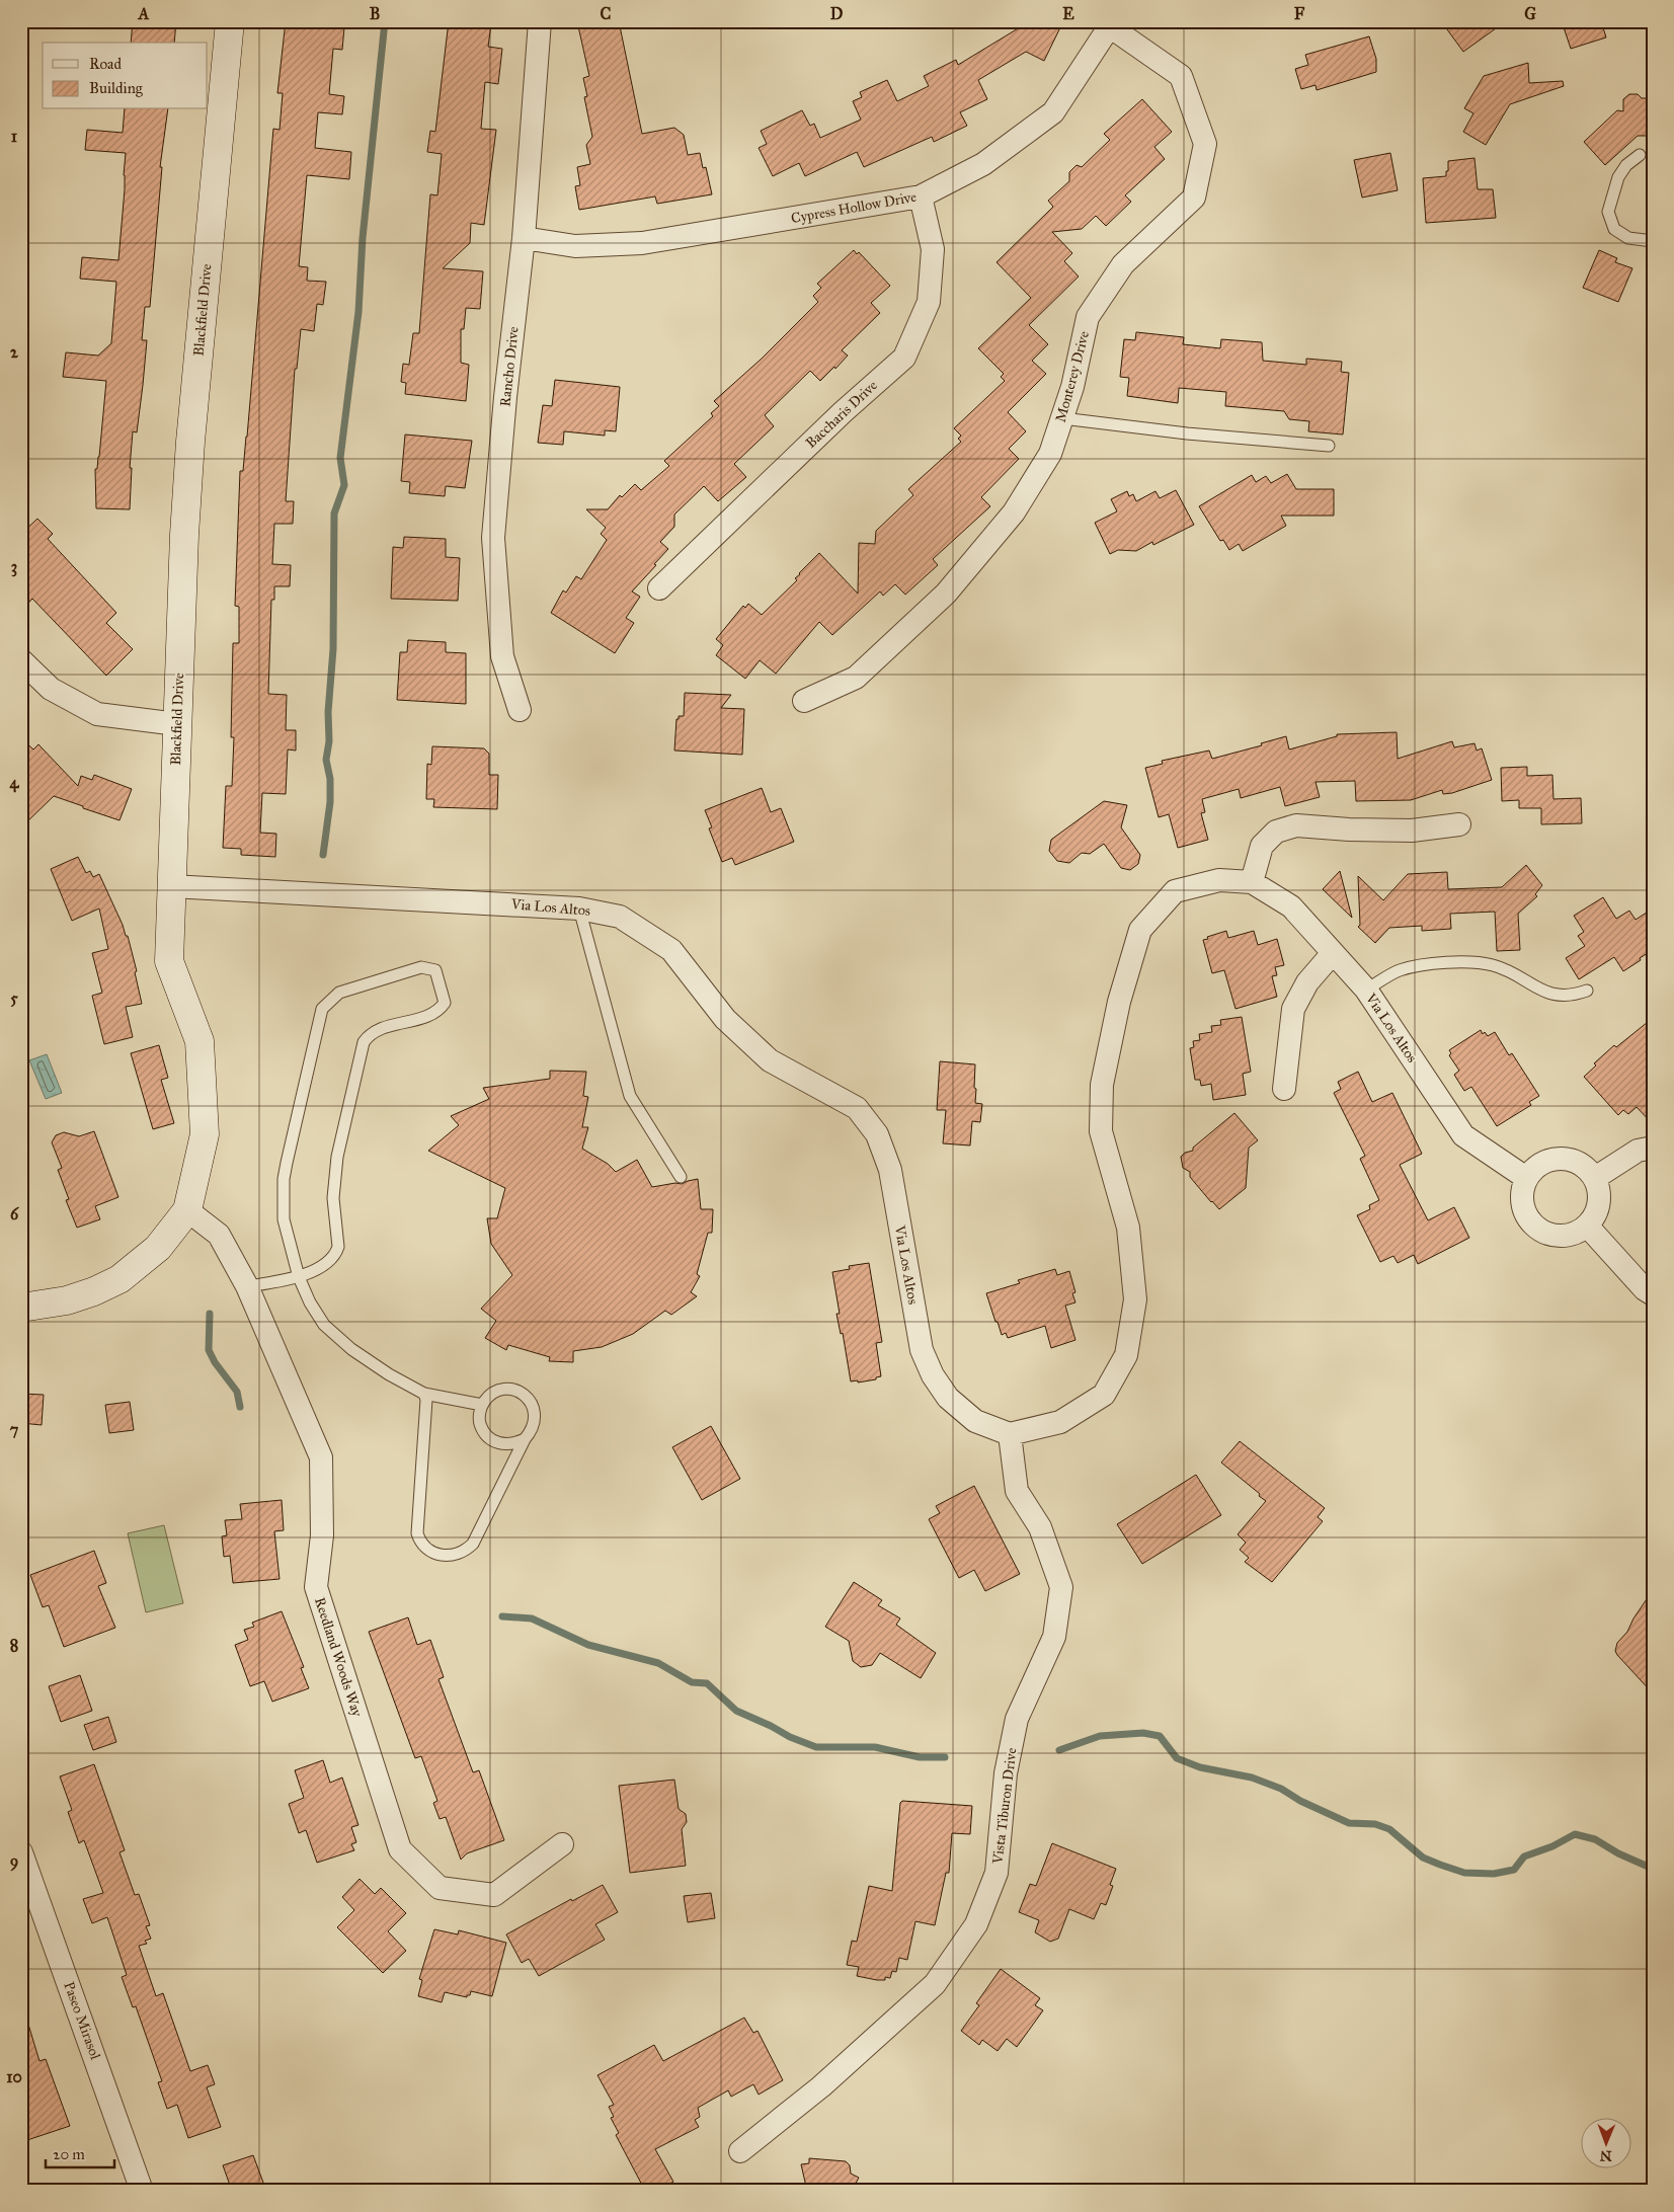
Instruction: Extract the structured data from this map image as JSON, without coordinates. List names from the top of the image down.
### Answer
{
  "streets": {
    "street": [
      "Cypress Hollow Drive",
      "Blackfield Drive",
      "Rancho Drive",
      "Monterey Drive",
      "Baccharis Drive",
      "Via Los Altos",
      "Reedland Woods Way",
      "Vista Tiburon Drive",
      "Paseo Mirasol"
    ]
  },
  "crossings": [
    ["Cypress Hollow Drive", "Rancho Drive"],
    ["Cypress Hollow Drive", "Monterey Drive"],
    ["Cypress Hollow Drive", "Baccharis Drive"],
    ["Blackfield Drive", "Via Los Altos"],
    ["Blackfield Drive", "Reedland Woods Way"],
    ["Via Los Altos", "Vista Tiburon Drive"]
  ],
  "legend": ["Road", "Building"],
  "scale_bar": "20 m",
  "north": "bottom",
  "grid": {
    "columns": [
      "A",
      "B",
      "C",
      "D",
      "E",
      "F",
      "G"
    ],
    "rows": [
      "1",
      "2",
      "3",
      "4",
      "5",
      "6",
      "7",
      "8",
      "9",
      "10"
    ]
  }
}
